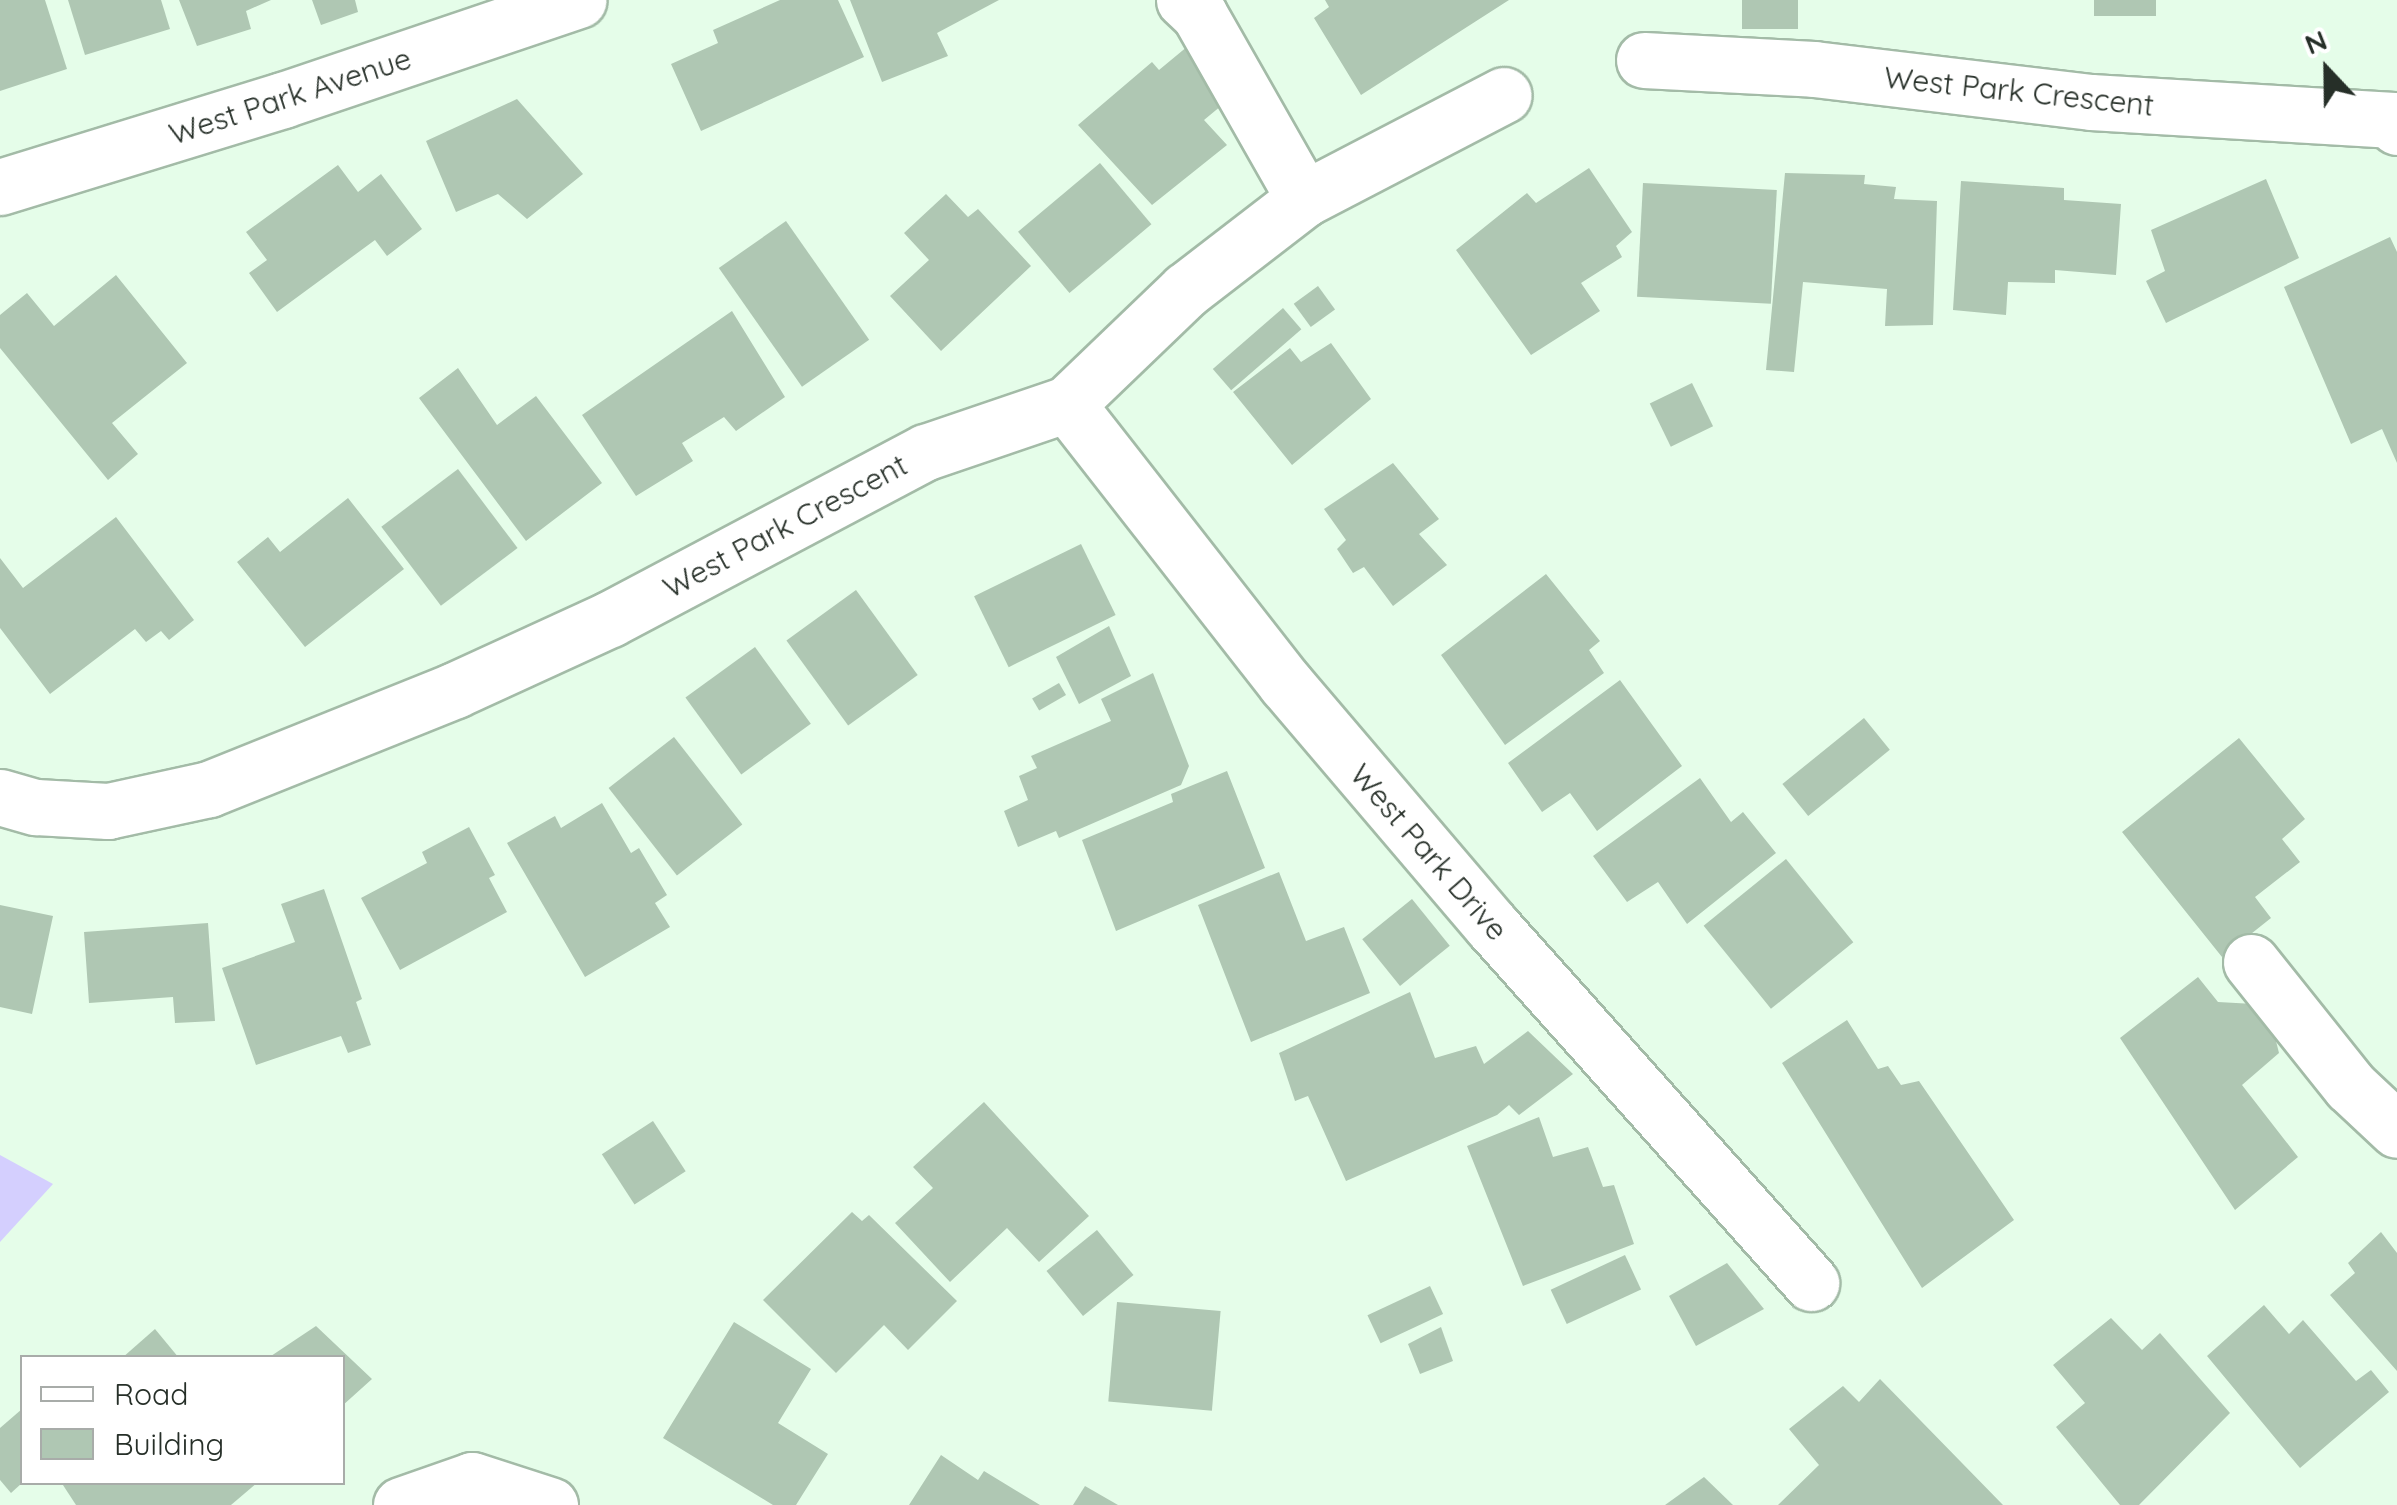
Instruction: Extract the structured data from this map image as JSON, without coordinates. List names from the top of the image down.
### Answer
{
  "streets": {
    "street": ["West Park Crescent", "West Park Avenue", "West Park Drive"]
  },
  "crossings": [
    ["West Park Crescent", "West Park Drive"]
  ],
  "legend": ["Road", "Building"],
  "north": "top"
}
